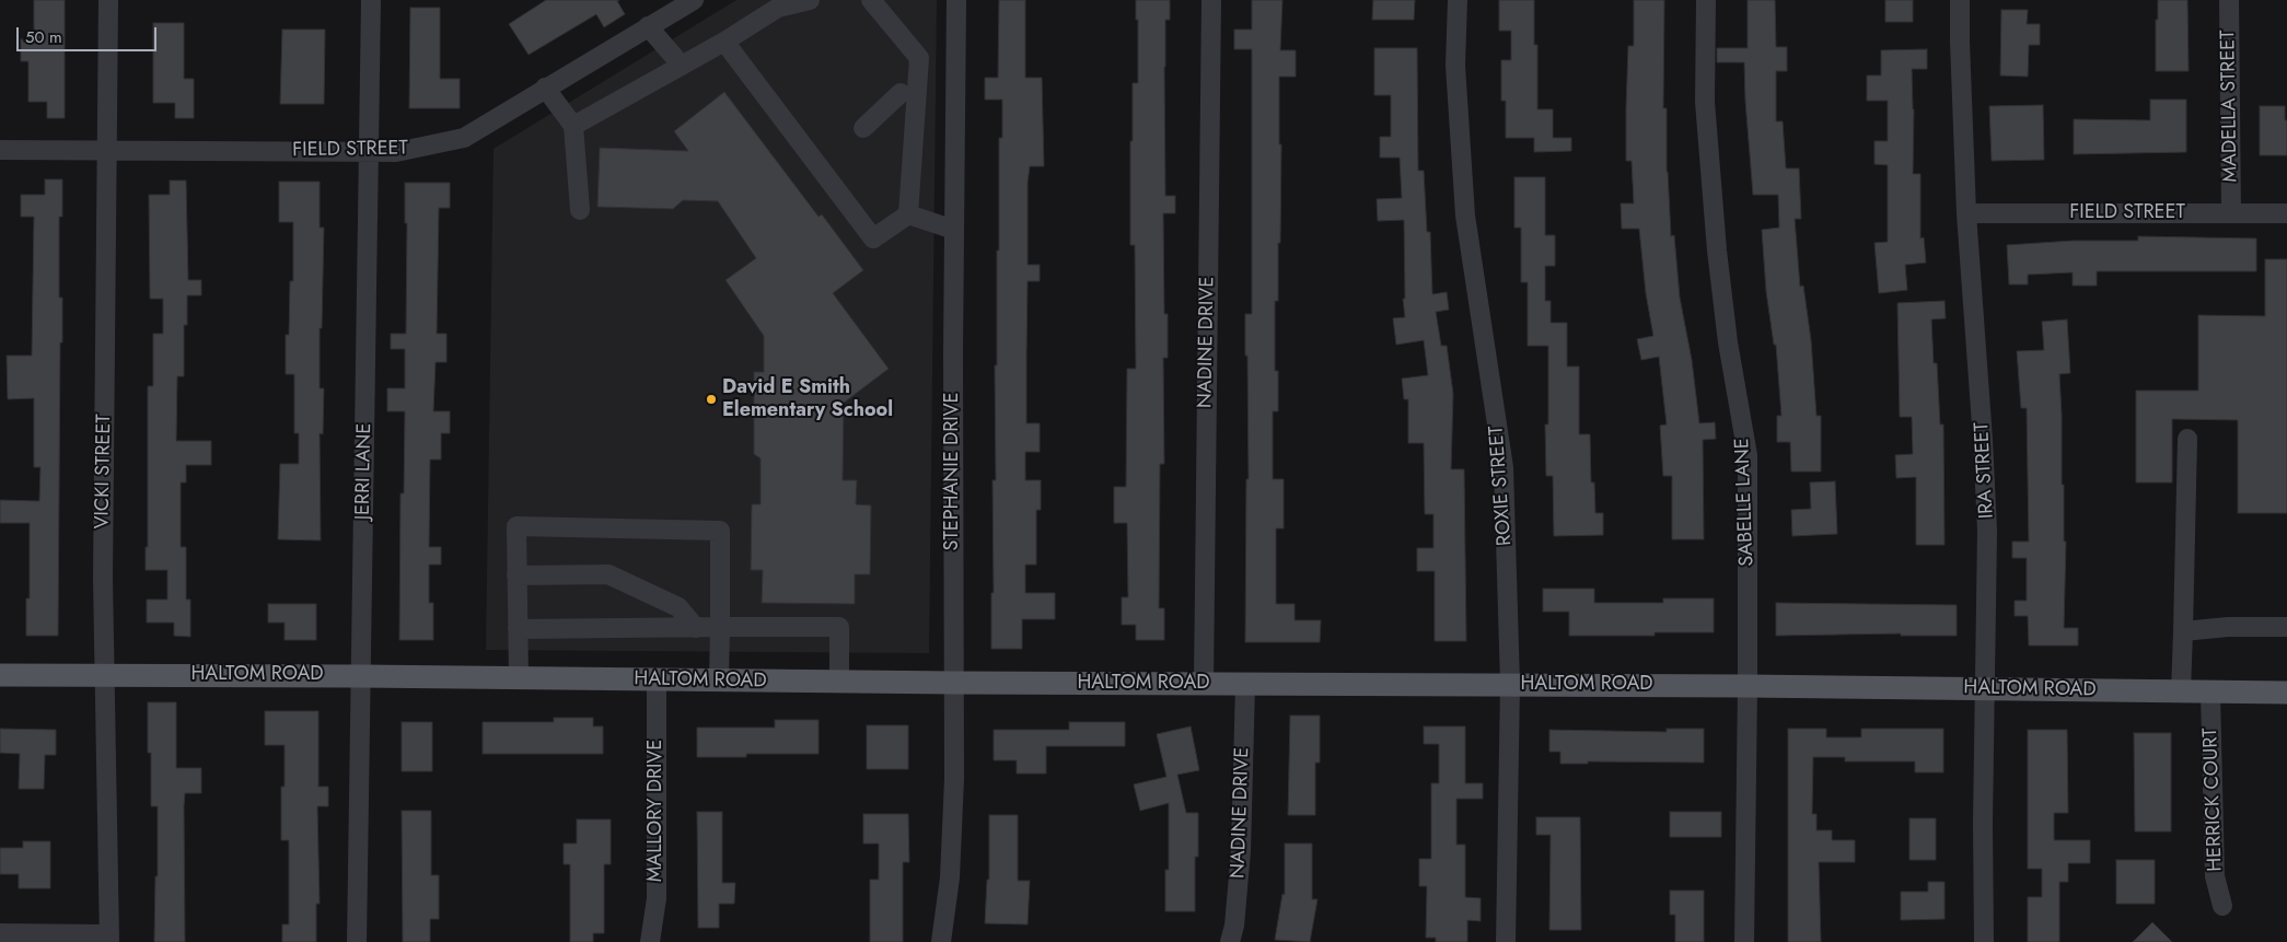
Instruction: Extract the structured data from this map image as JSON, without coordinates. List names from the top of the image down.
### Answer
{
  "streets": {
    "main road": ["HALTOM ROAD"],
    "street": [
      "MADELLA STREET",
      "FIELD STREET",
      "NADINE DRIVE",
      "IRA STREET",
      "VICKI STREET",
      "JERRI LANE",
      "STEPHANIE DRIVE",
      "ROXIE STREET",
      "SABELLE LANE",
      "HERRICK COURT",
      "MALLORY DRIVE"
    ]
  },
  "crossings": [
    ["MADELLA STREET", "FIELD STREET"],
    ["FIELD STREET", "IRA STREET"],
    ["FIELD STREET", "VICKI STREET"],
    ["FIELD STREET", "JERRI LANE"],
    ["NADINE DRIVE", "HALTOM ROAD"],
    ["IRA STREET", "HALTOM ROAD"],
    ["VICKI STREET", "HALTOM ROAD"],
    ["JERRI LANE", "HALTOM ROAD"],
    ["STEPHANIE DRIVE", "HALTOM ROAD"],
    ["ROXIE STREET", "HALTOM ROAD"],
    ["SABELLE LANE", "HALTOM ROAD"],
    ["HALTOM ROAD", "HERRICK COURT"],
    ["HALTOM ROAD", "MALLORY DRIVE"]
  ],
  "places": ["David E Smith Elementary School"],
  "scale_bar": "50 m"
}
